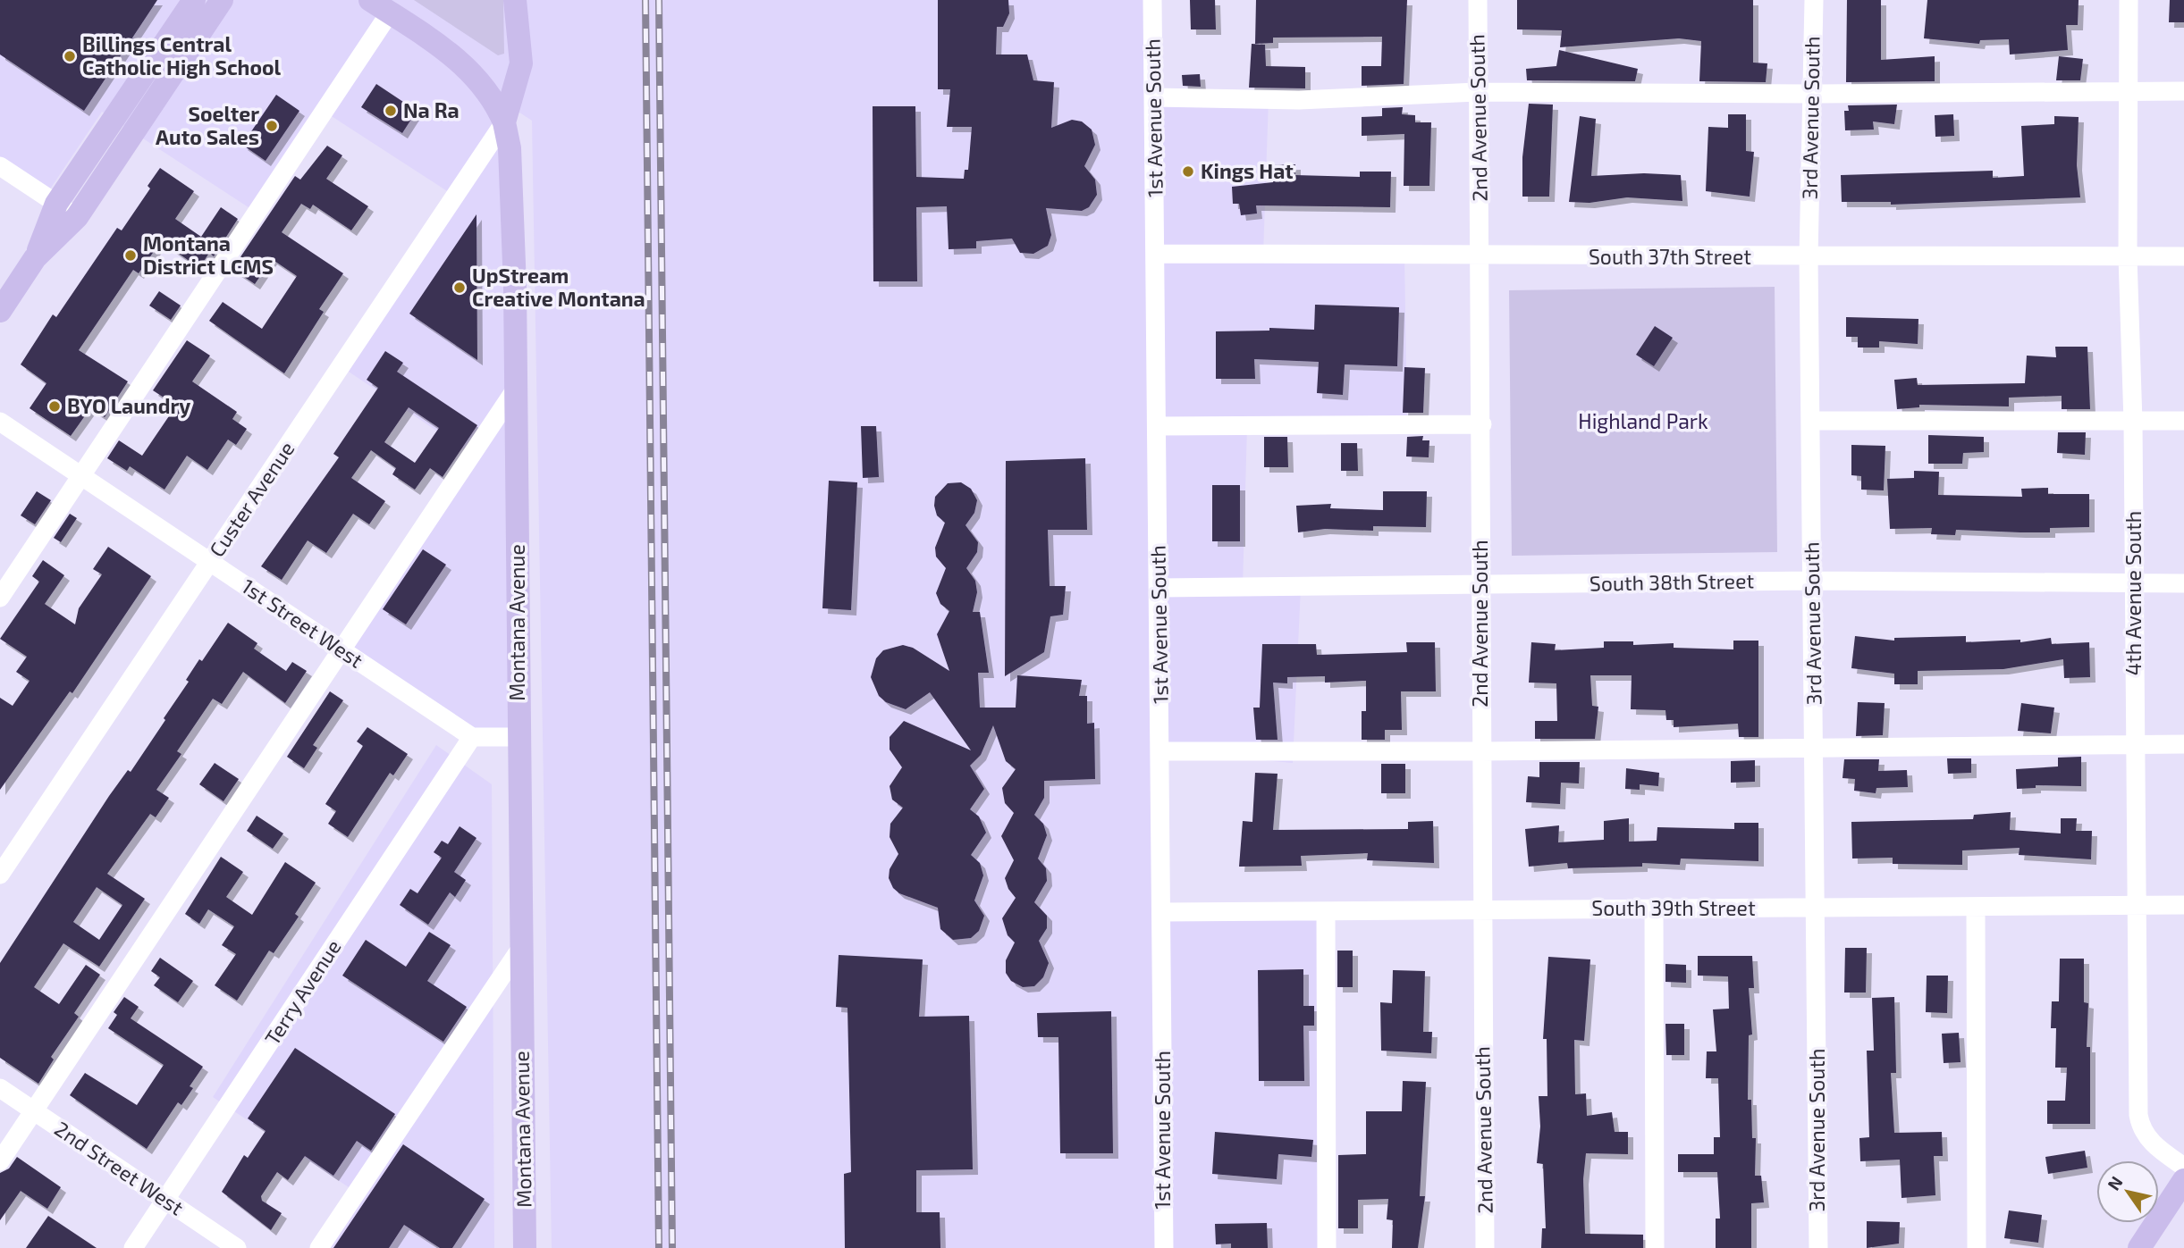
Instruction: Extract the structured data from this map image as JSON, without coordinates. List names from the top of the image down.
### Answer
{
  "streets": {
    "main road": ["Montana Avenue"],
    "street": [
      "1st Avenue South",
      "2nd Avenue South",
      "3rd Avenue South",
      "South 37th Street",
      "Custer Avenue",
      "South 38th Street",
      "4th Avenue South",
      "1st Street West",
      "South 39th Street",
      "Terry Avenue",
      "2nd Street West"
    ]
  },
  "crossings": [
    ["1st Avenue South", "South 37th Street"],
    ["1st Avenue South", "South 38th Street"],
    ["1st Avenue South", "South 39th Street"],
    ["2nd Avenue South", "South 37th Street"],
    ["2nd Avenue South", "South 38th Street"],
    ["2nd Avenue South", "South 39th Street"],
    ["3rd Avenue South", "South 37th Street"],
    ["3rd Avenue South", "South 38th Street"],
    ["3rd Avenue South", "South 39th Street"],
    ["South 37th Street", "4th Avenue South"],
    ["Custer Avenue", "Montana Avenue"],
    ["Custer Avenue", "1st Street West"],
    ["South 38th Street", "4th Avenue South"],
    ["4th Avenue South", "South 39th Street"],
    ["1st Street West", "Terry Avenue"],
    ["Terry Avenue", "2nd Street West"]
  ],
  "parks": ["Highland Park"],
  "places": [
    "Billings Central Catholic High School",
    "Na Ra",
    "Soelter Auto Sales",
    "Kings Hat",
    "Montana District LCMS",
    "UpStream Creative Montana",
    "BYO Laundry"
  ],
  "north": "top left"
}
